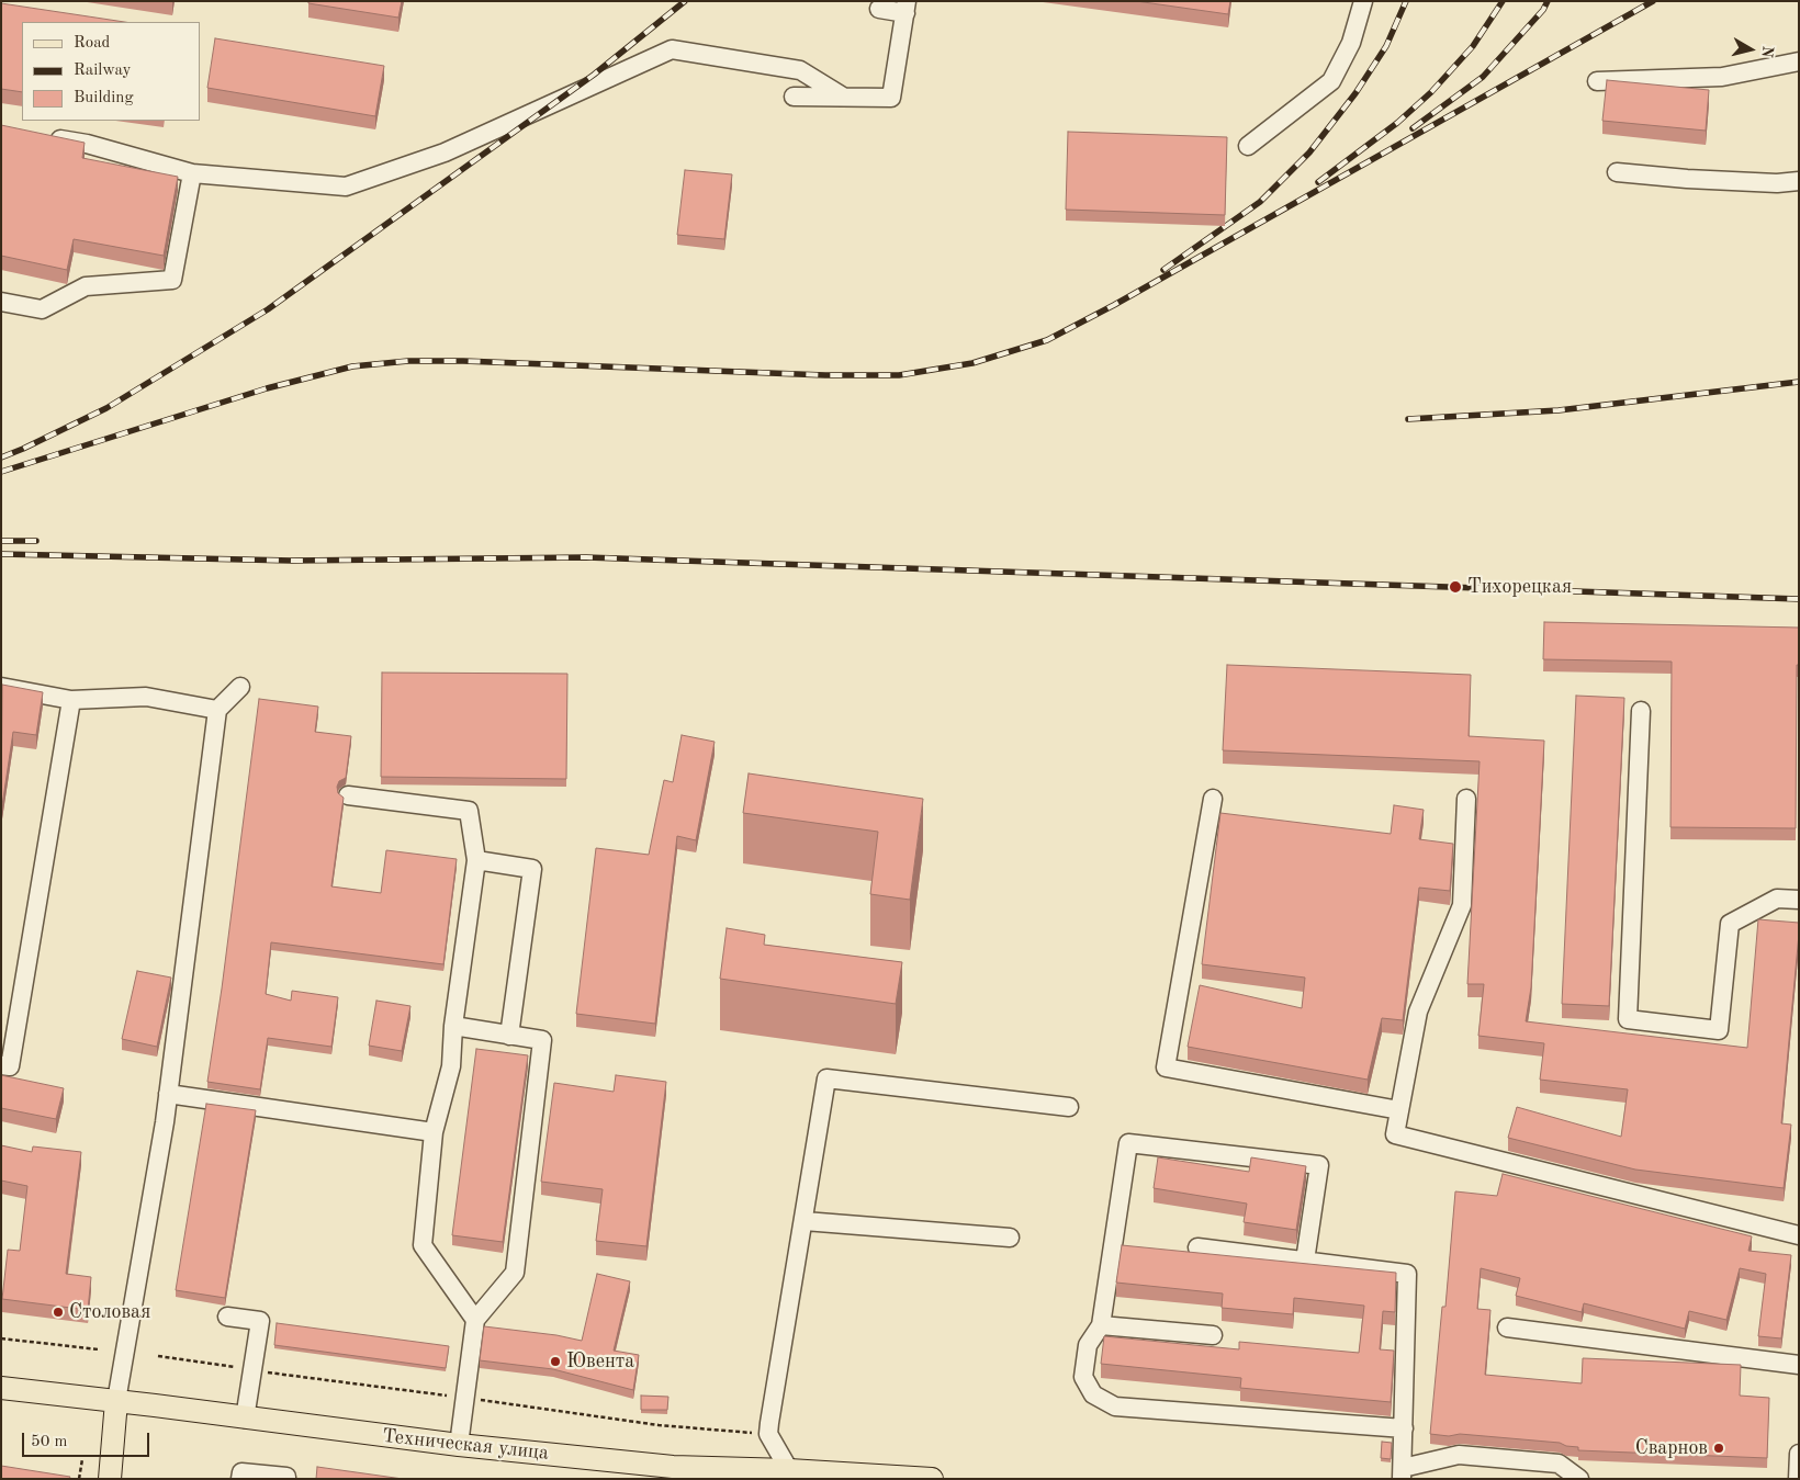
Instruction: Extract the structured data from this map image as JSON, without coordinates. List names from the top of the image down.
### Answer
{
  "streets": {
    "main road": ["Техническая улица"]
  },
  "places": [
    "Тихорецкая",
    "Столовая",
    "Ювента",
    "Сварнов"
  ],
  "legend": ["Road", "Railway", "Building"],
  "scale_bar": "50 m",
  "north": "right"
}
